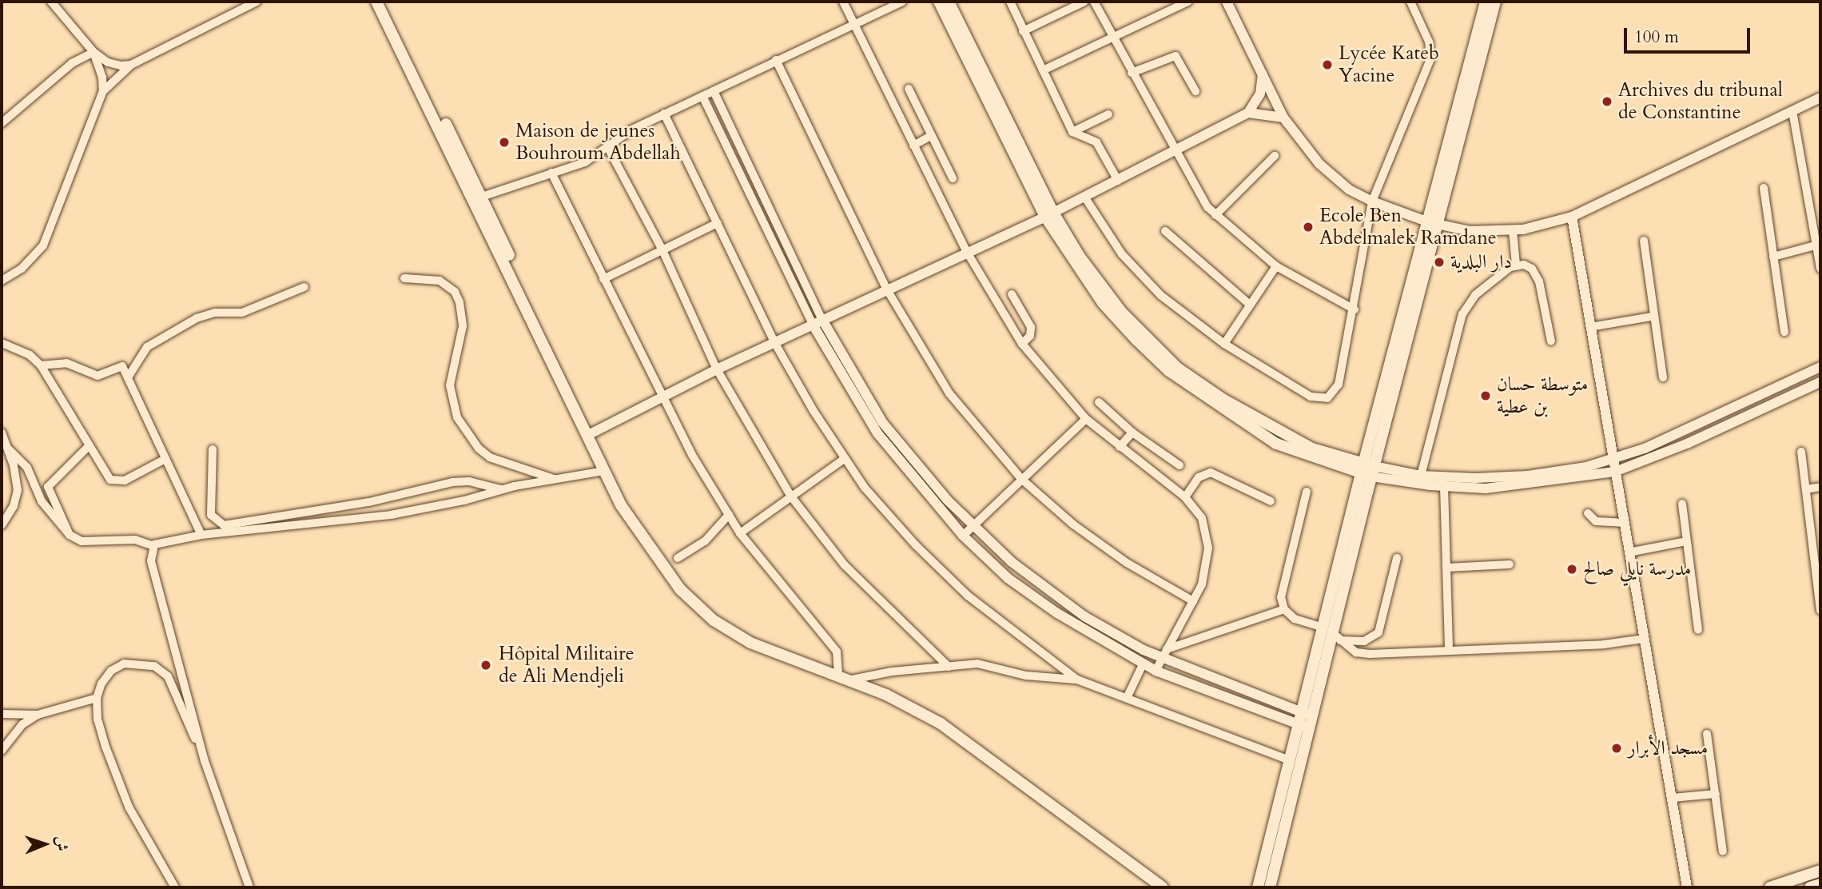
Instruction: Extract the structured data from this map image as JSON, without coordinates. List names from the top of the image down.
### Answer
{
  "places": [
    "Lycée Kateb Yacine",
    "Archives du tribunal de Constantine",
    "Maison de jeunes Bouhroum Abdellah",
    "Ecole Ben Abdelmalek Ramdane",
    "دار البلدية",
    "متوسطة حسان بن عطية",
    "مدرسة نايلي صالح",
    "Hôpital Militaire de Ali Mendjeli",
    "مسجد الأبرار"
  ],
  "scale_bar": "100 m",
  "north": "right"
}
